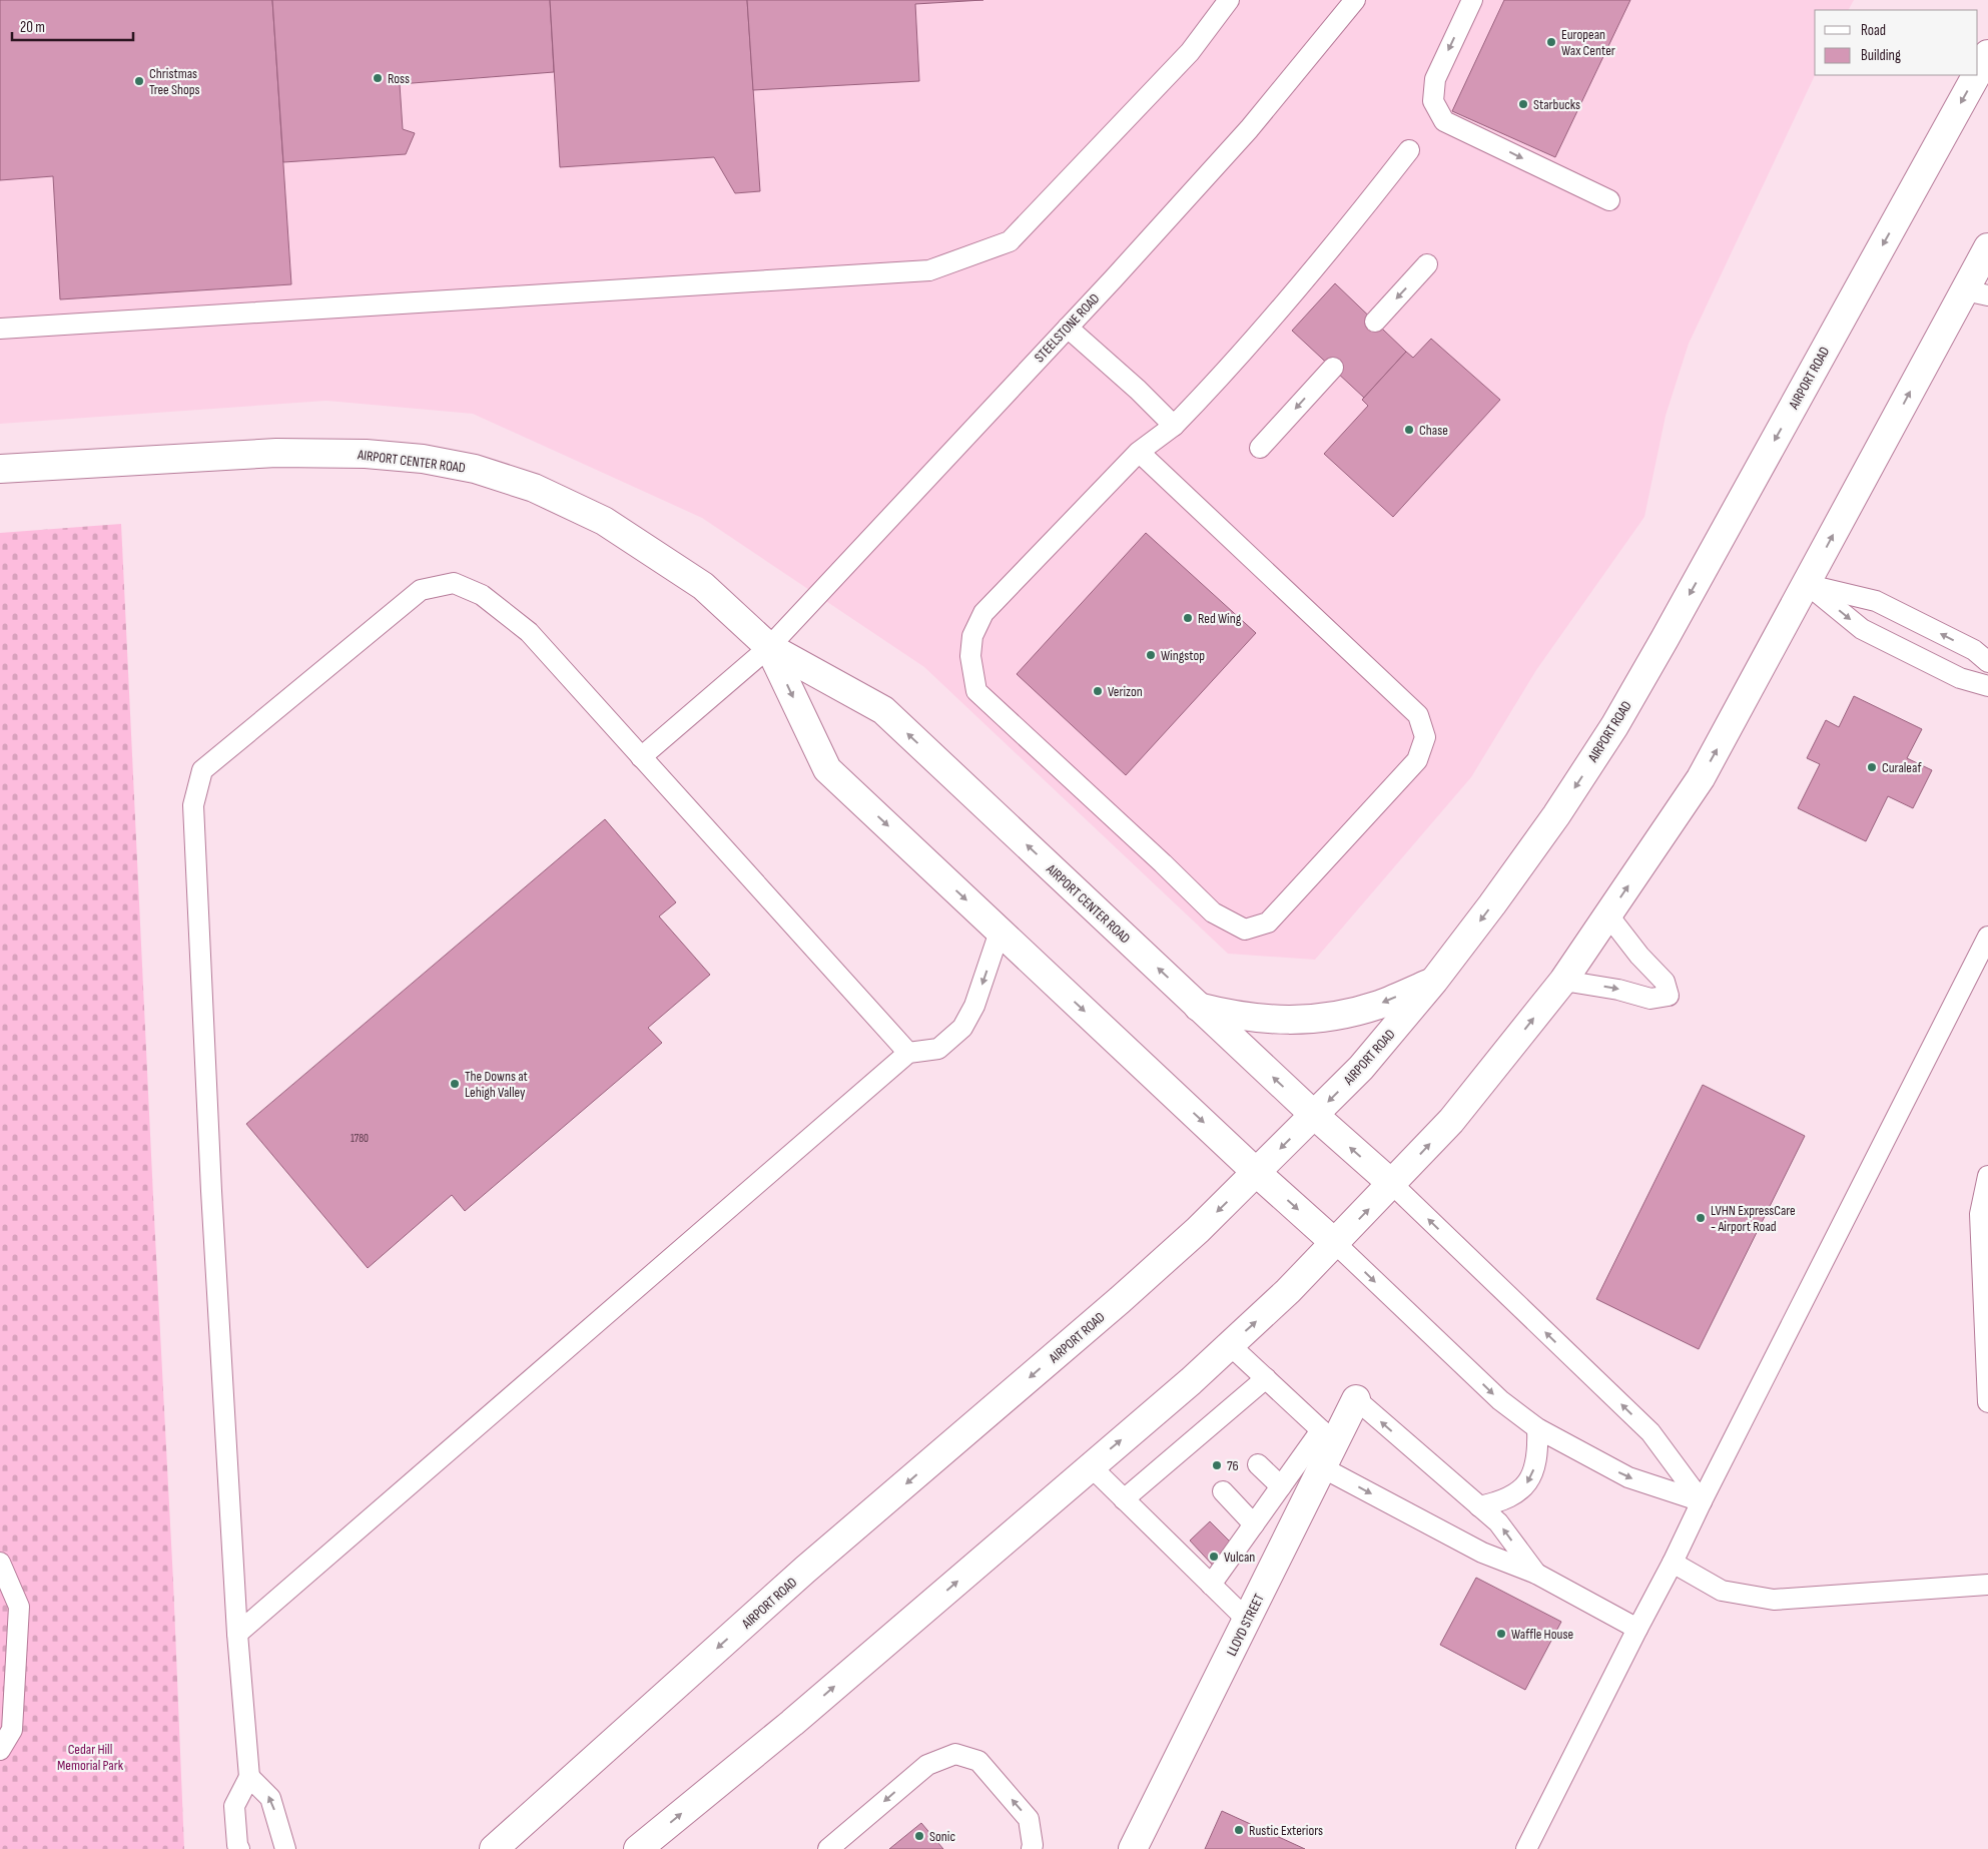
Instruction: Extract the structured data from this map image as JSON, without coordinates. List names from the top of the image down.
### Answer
{
  "streets": {
    "main road": ["AIRPORT ROAD", "AIRPORT CENTER ROAD", "LLOYD STREET"],
    "lane": ["STEELSTONE ROAD"]
  },
  "crossings": [
    ["STEELSTONE ROAD", "AIRPORT CENTER ROAD"],
    ["AIRPORT ROAD", "AIRPORT CENTER ROAD"]
  ],
  "parks": ["Cedar Hill Memorial Park"],
  "places": [
    "European Wax Center",
    "Ross",
    "Christmas Tree Shops",
    "Starbucks",
    "Chase",
    "Red Wing",
    "Wingstop",
    "Verizon",
    "Curaleaf",
    "The Downs at Lehigh Valley",
    "LVHN ExpressCare - Airport Road",
    "76",
    "Vulcan",
    "Waffle House",
    "Rustic Exteriors",
    "Sonic"
  ],
  "house_numbers": ["1780"],
  "legend": ["Road", "Building"],
  "scale_bar": "20 m"
}
